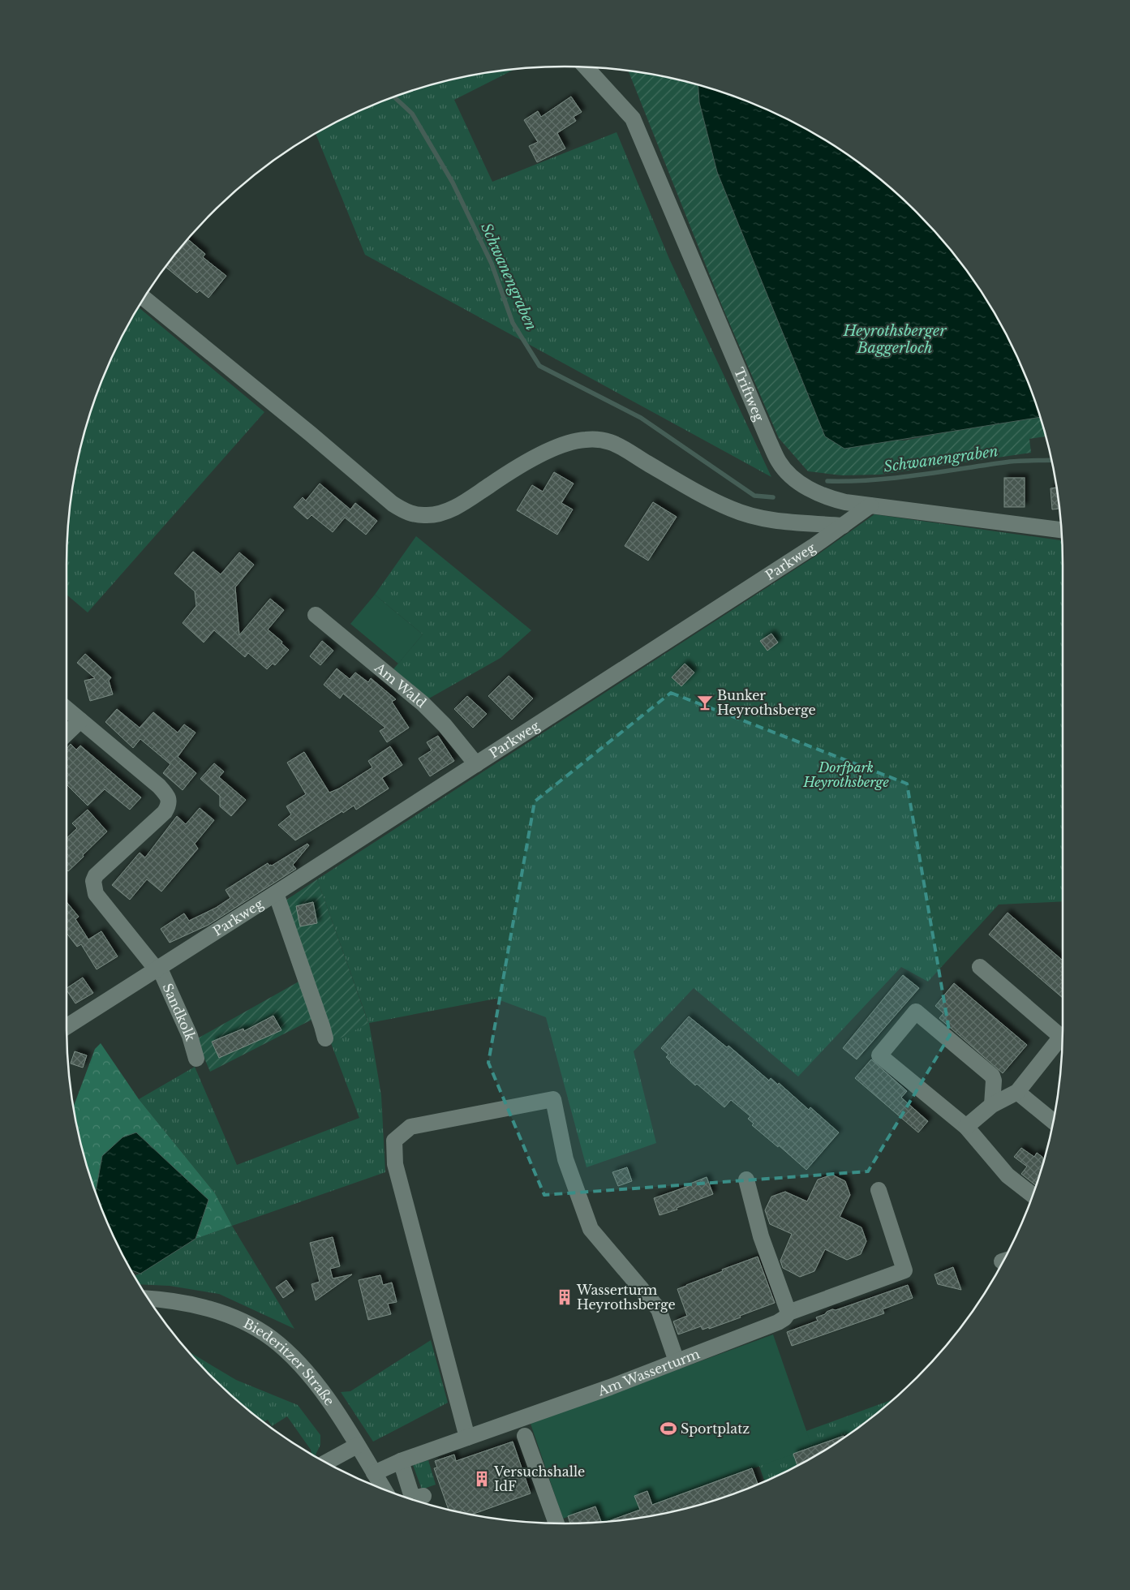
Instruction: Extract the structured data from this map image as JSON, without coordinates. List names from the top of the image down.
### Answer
{
  "streets": {
    "street": [
      "Triftweg",
      "Parkweg",
      "Am Wald",
      "Sandkolk",
      "Biederitzer Straße",
      "Am Wasserturm"
    ]
  },
  "crossings": [
    ["Triftweg", "Parkweg"],
    ["Parkweg", "Am Wald"],
    ["Parkweg", "Sandkolk"],
    ["Biederitzer Straße", "Am Wasserturm"]
  ],
  "water": ["Schwanengraben", "Heyrothsberger Baggerloch"],
  "parks": ["Dorfpark Heyrothsberge"],
  "places": {
    "bar": ["Bunker Heyrothsberge"],
    "building": ["Wasserturm Heyrothsberge", "Versuchshalle IdF"],
    "sports": ["Sportplatz"]
  }
}
